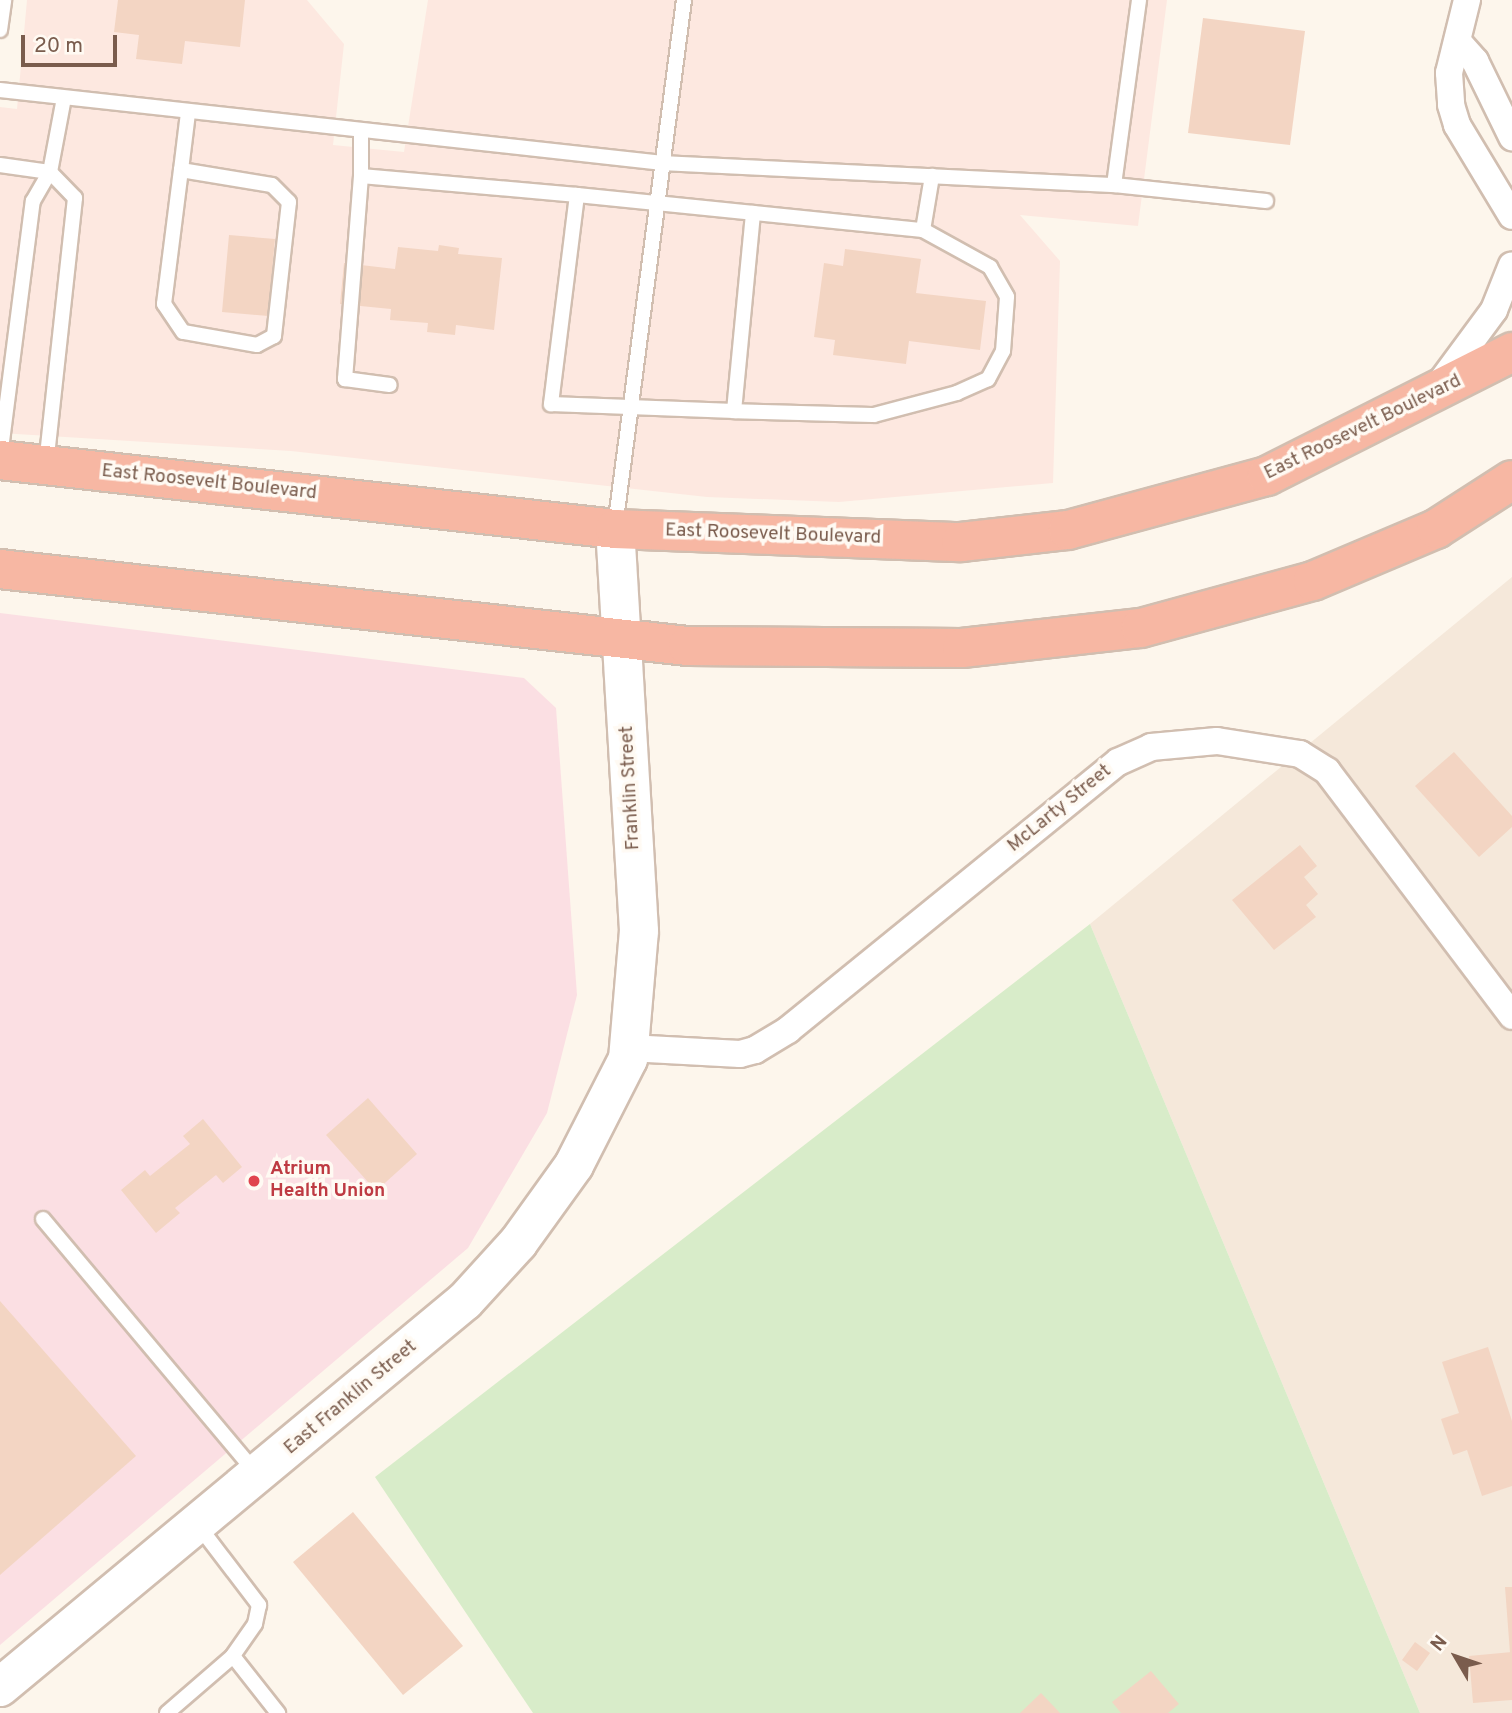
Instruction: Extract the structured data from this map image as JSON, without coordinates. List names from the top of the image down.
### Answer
{
  "streets": {
    "highway": ["East Roosevelt Boulevard"],
    "main road": ["Franklin Street", "East Franklin Street"],
    "street": ["McLarty Street"]
  },
  "crossings": [
    ["East Roosevelt Boulevard", "Franklin Street"],
    ["Franklin Street", "McLarty Street"],
    ["Franklin Street", "East Franklin Street"],
    ["McLarty Street", "East Franklin Street"]
  ],
  "places": ["Atrium Health Union"],
  "scale_bar": "20 m",
  "north": "top left"
}
